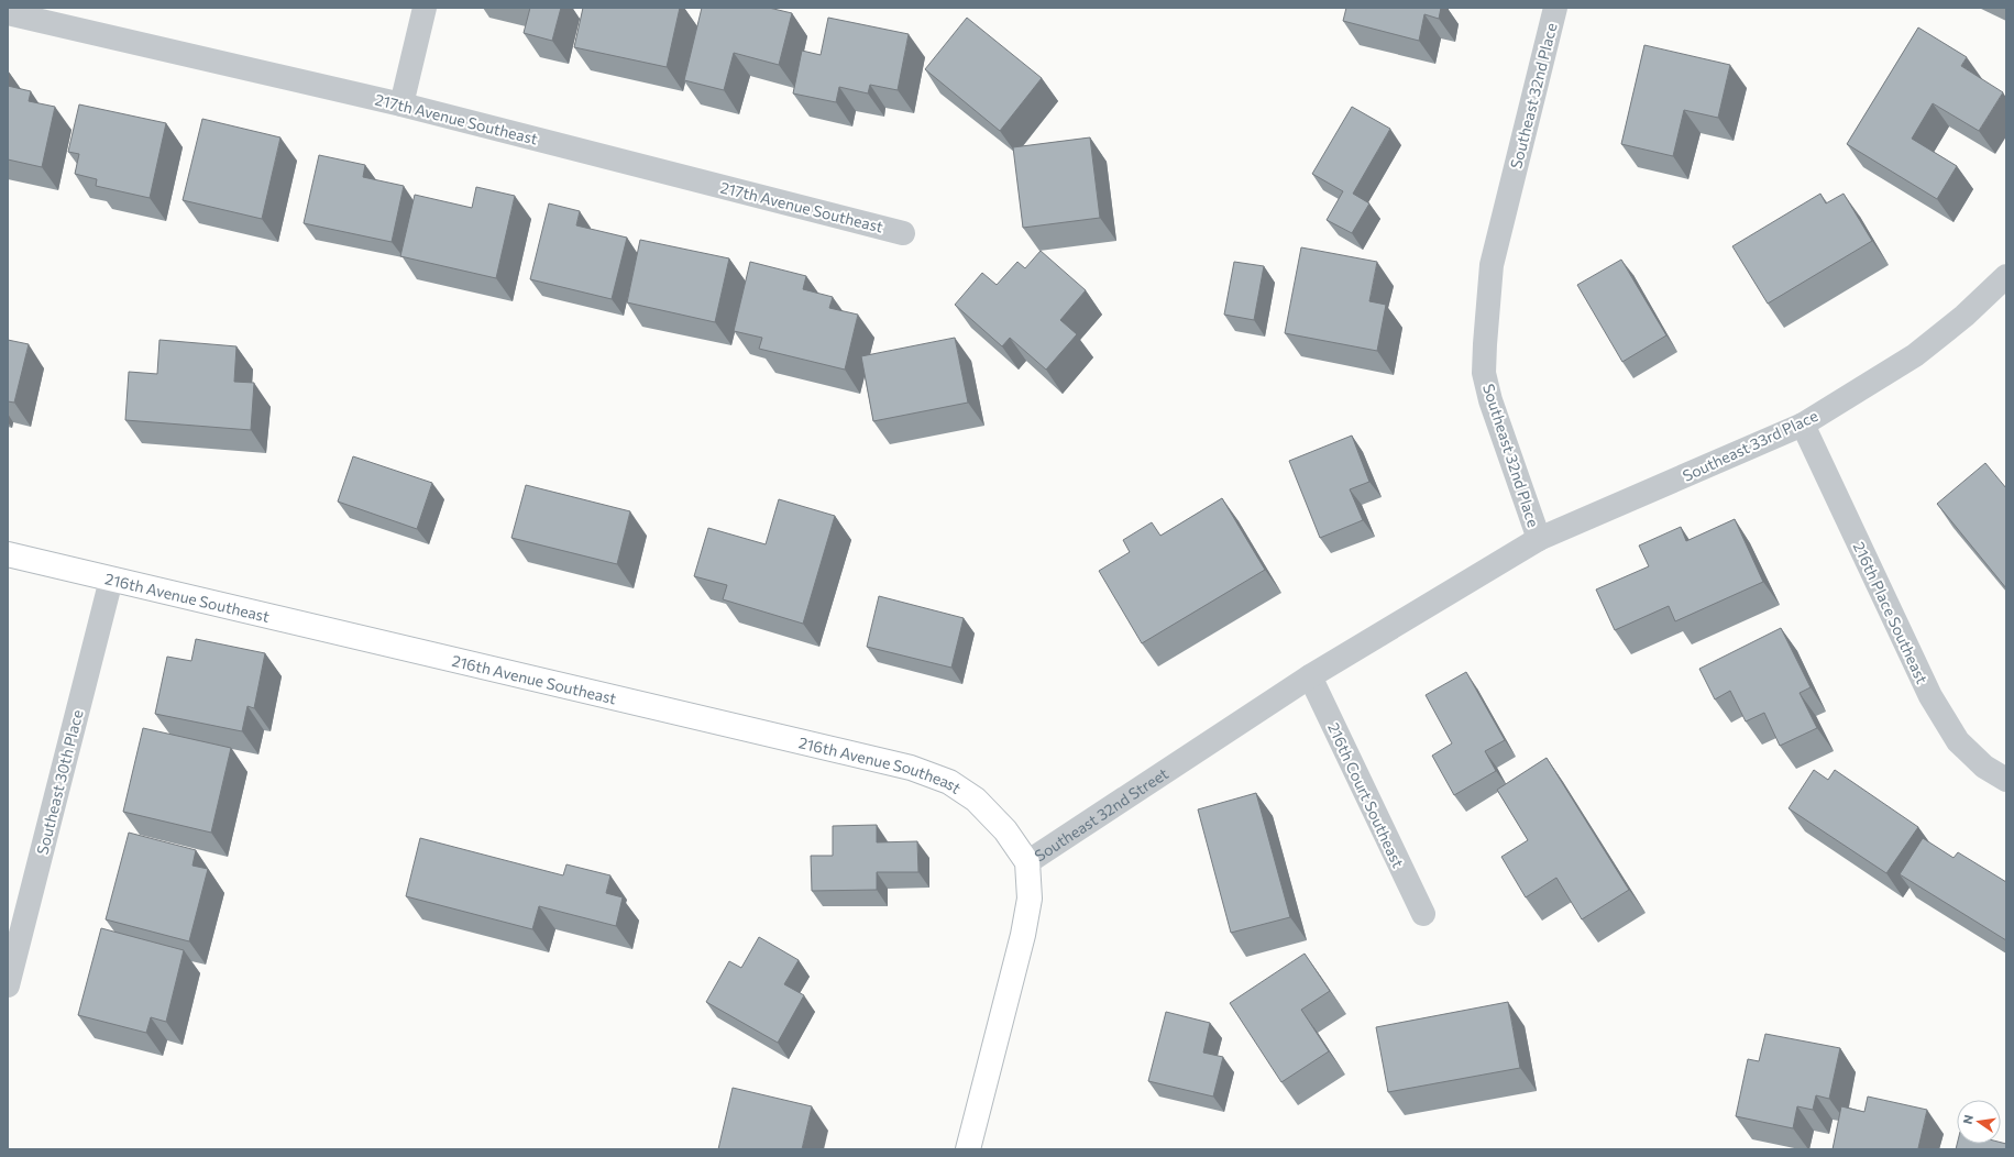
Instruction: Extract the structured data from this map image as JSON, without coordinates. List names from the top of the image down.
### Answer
{
  "streets": {
    "street": [
      "Southeast 32nd Place",
      "217th Avenue Southeast",
      "Southeast 33rd Place",
      "216th Avenue Southeast",
      "216th Place Southeast",
      "Southeast 30th Place",
      "216th Court Southeast",
      "Southeast 32nd Street"
    ]
  },
  "crossings": [
    ["Southeast 32nd Place", "Southeast 33rd Place"],
    ["Southeast 32nd Place", "216th Court Southeast"],
    ["Southeast 32nd Place", "Southeast 32nd Street"],
    ["Southeast 33rd Place", "216th Place Southeast"],
    ["216th Avenue Southeast", "Southeast 30th Place"],
    ["216th Avenue Southeast", "Southeast 32nd Street"],
    ["216th Court Southeast", "Southeast 32nd Street"]
  ],
  "north": "left"
}
